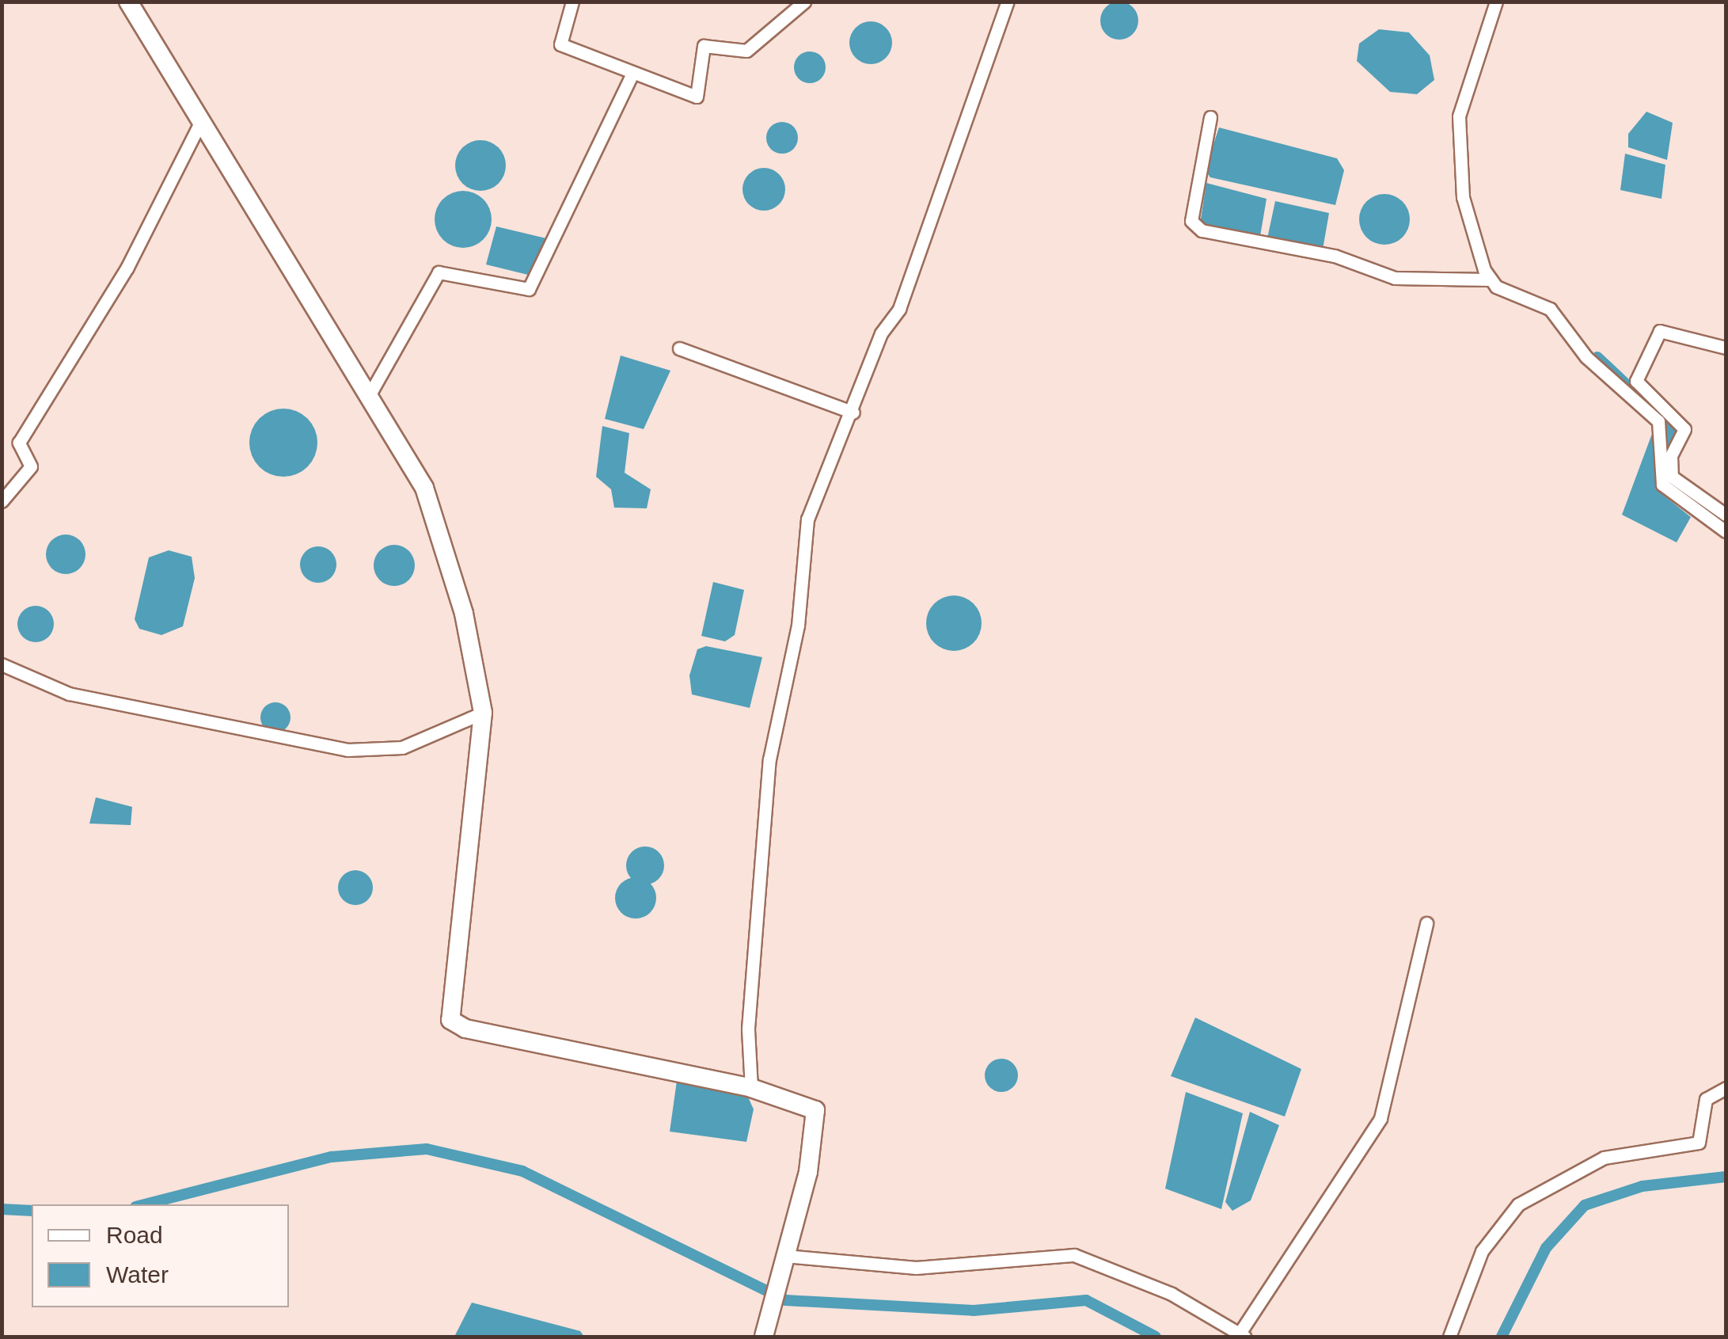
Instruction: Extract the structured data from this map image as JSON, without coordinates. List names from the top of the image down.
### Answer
{
  "legend": ["Road", "Water"]
}
